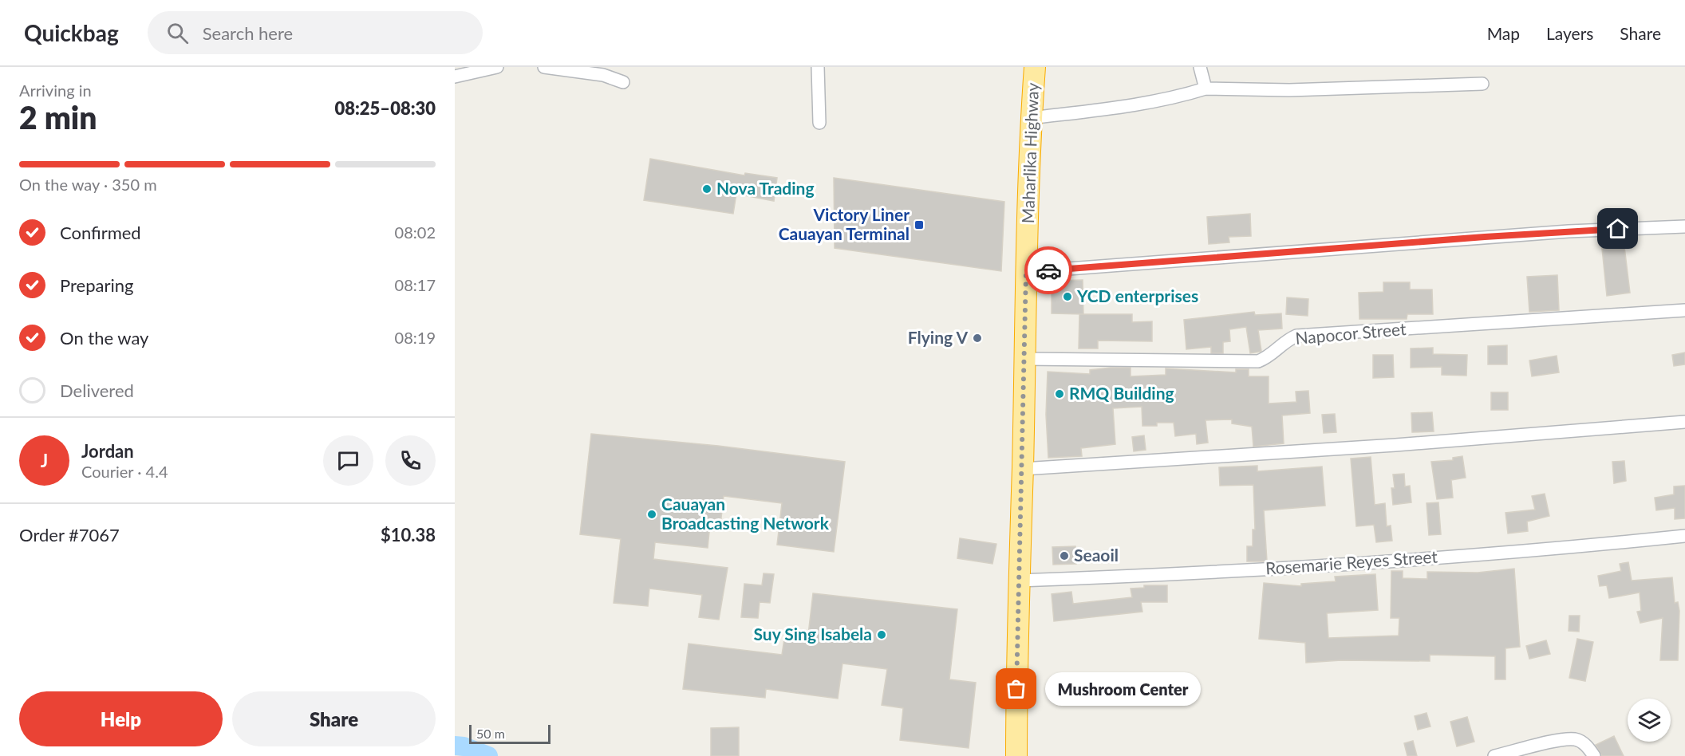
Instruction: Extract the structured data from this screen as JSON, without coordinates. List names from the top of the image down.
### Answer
{
  "streets": {
    "highway": ["Maharlika Highway"],
    "street": ["Napocor Street", "Rosemarie Reyes Street"]
  },
  "crossings": [
    ["Maharlika Highway", "Napocor Street"],
    ["Maharlika Highway", "Rosemarie Reyes Street"]
  ],
  "places": {
    "other": [
      "Nova Trading",
      "YCD enterprises",
      "Flying V",
      "RMQ Building",
      "Cauayan Broadcasting Network",
      "Seaoil",
      "Suy Sing Isabela",
      "Mushroom Center"
    ],
    "transit": ["Victory Liner Cauayan Terminal"]
  },
  "scale_bar": "50 m",
  "page": {
    "header": "Quickbag",
    "search": "Search here",
    "nav": ["Map", "Layers", "Share"],
    "heading": ["2 min", "Arriving in", "08:25–08:30"],
    "panel": [
      "Jordan",
      "Courier · 4.4",
      "Order #7067",
      "$10.38"
    ],
    "bar": "On the way · 350 m",
    "list": [
      ["Confirmed", "08:02"],
      ["Preparing", "08:17"],
      ["On the way", "08:19"],
      "Delivered"
    ],
    "round": "J",
    "bubble": "Mushroom Center",
    "buttons": ["Help", "Share"],
    "scale": "50 m"
  }
}
